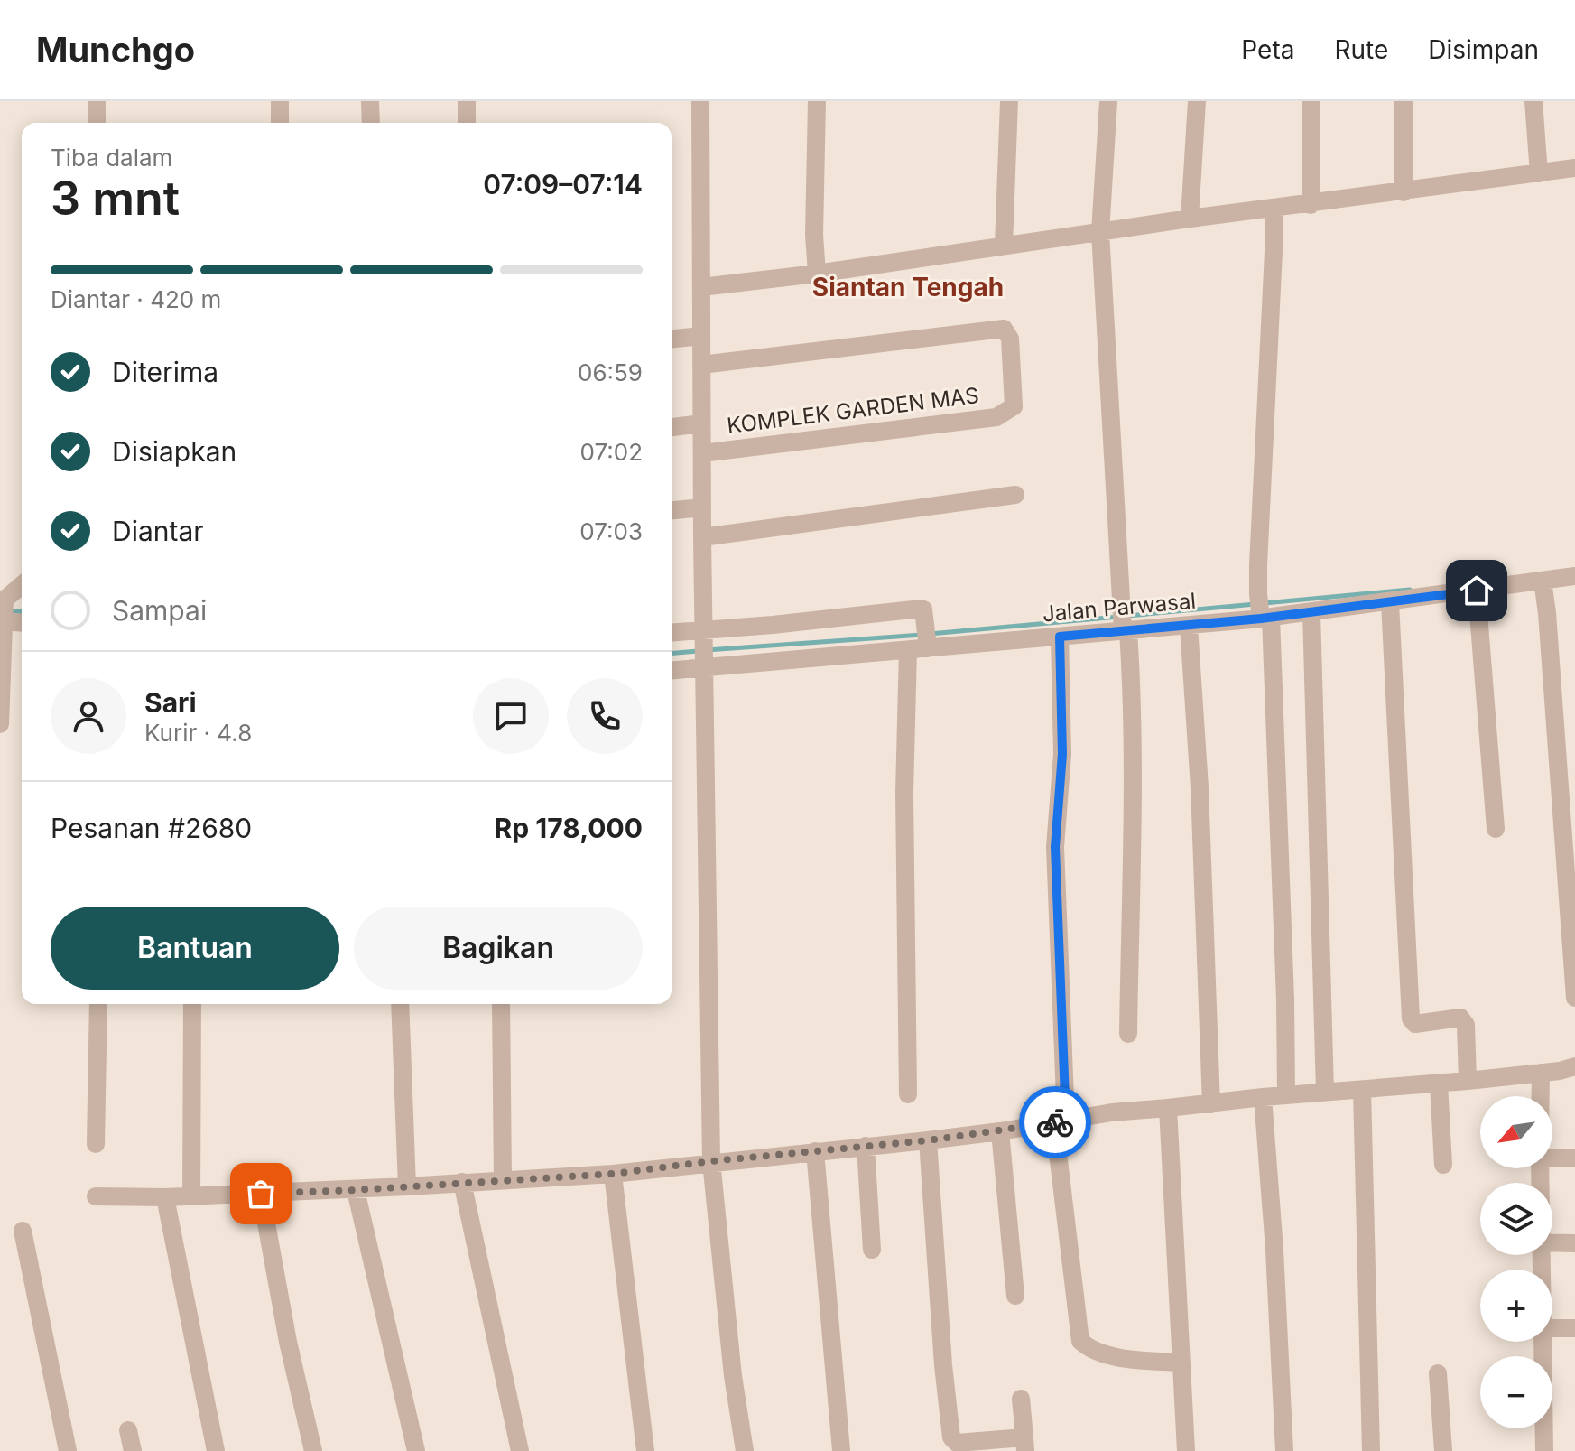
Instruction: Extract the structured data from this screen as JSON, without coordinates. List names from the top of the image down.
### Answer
{
  "streets": {
    "street": ["KOMPLEK GARDEN MAS", "Jalan Parwasal"]
  },
  "districts": ["Siantan Tengah"],
  "north": "bottom left",
  "page": {
    "header": "Munchgo",
    "nav": ["Peta", "Rute", "Disimpan"],
    "heading": ["3 mnt", "Tiba dalam", "07:09–07:14"],
    "panel": [
      "Sari",
      "Kurir · 4.8",
      "Pesanan #2680",
      "Rp 178,000"
    ],
    "bar": "Diantar · 420 m",
    "list": [
      ["Diterima", "06:59"],
      ["Disiapkan", "07:02"],
      ["Diantar", "07:03"],
      "Sampai"
    ],
    "buttons": ["Bantuan", "Bagikan"],
    "map_buttons": ["+", "−"]
  }
}
